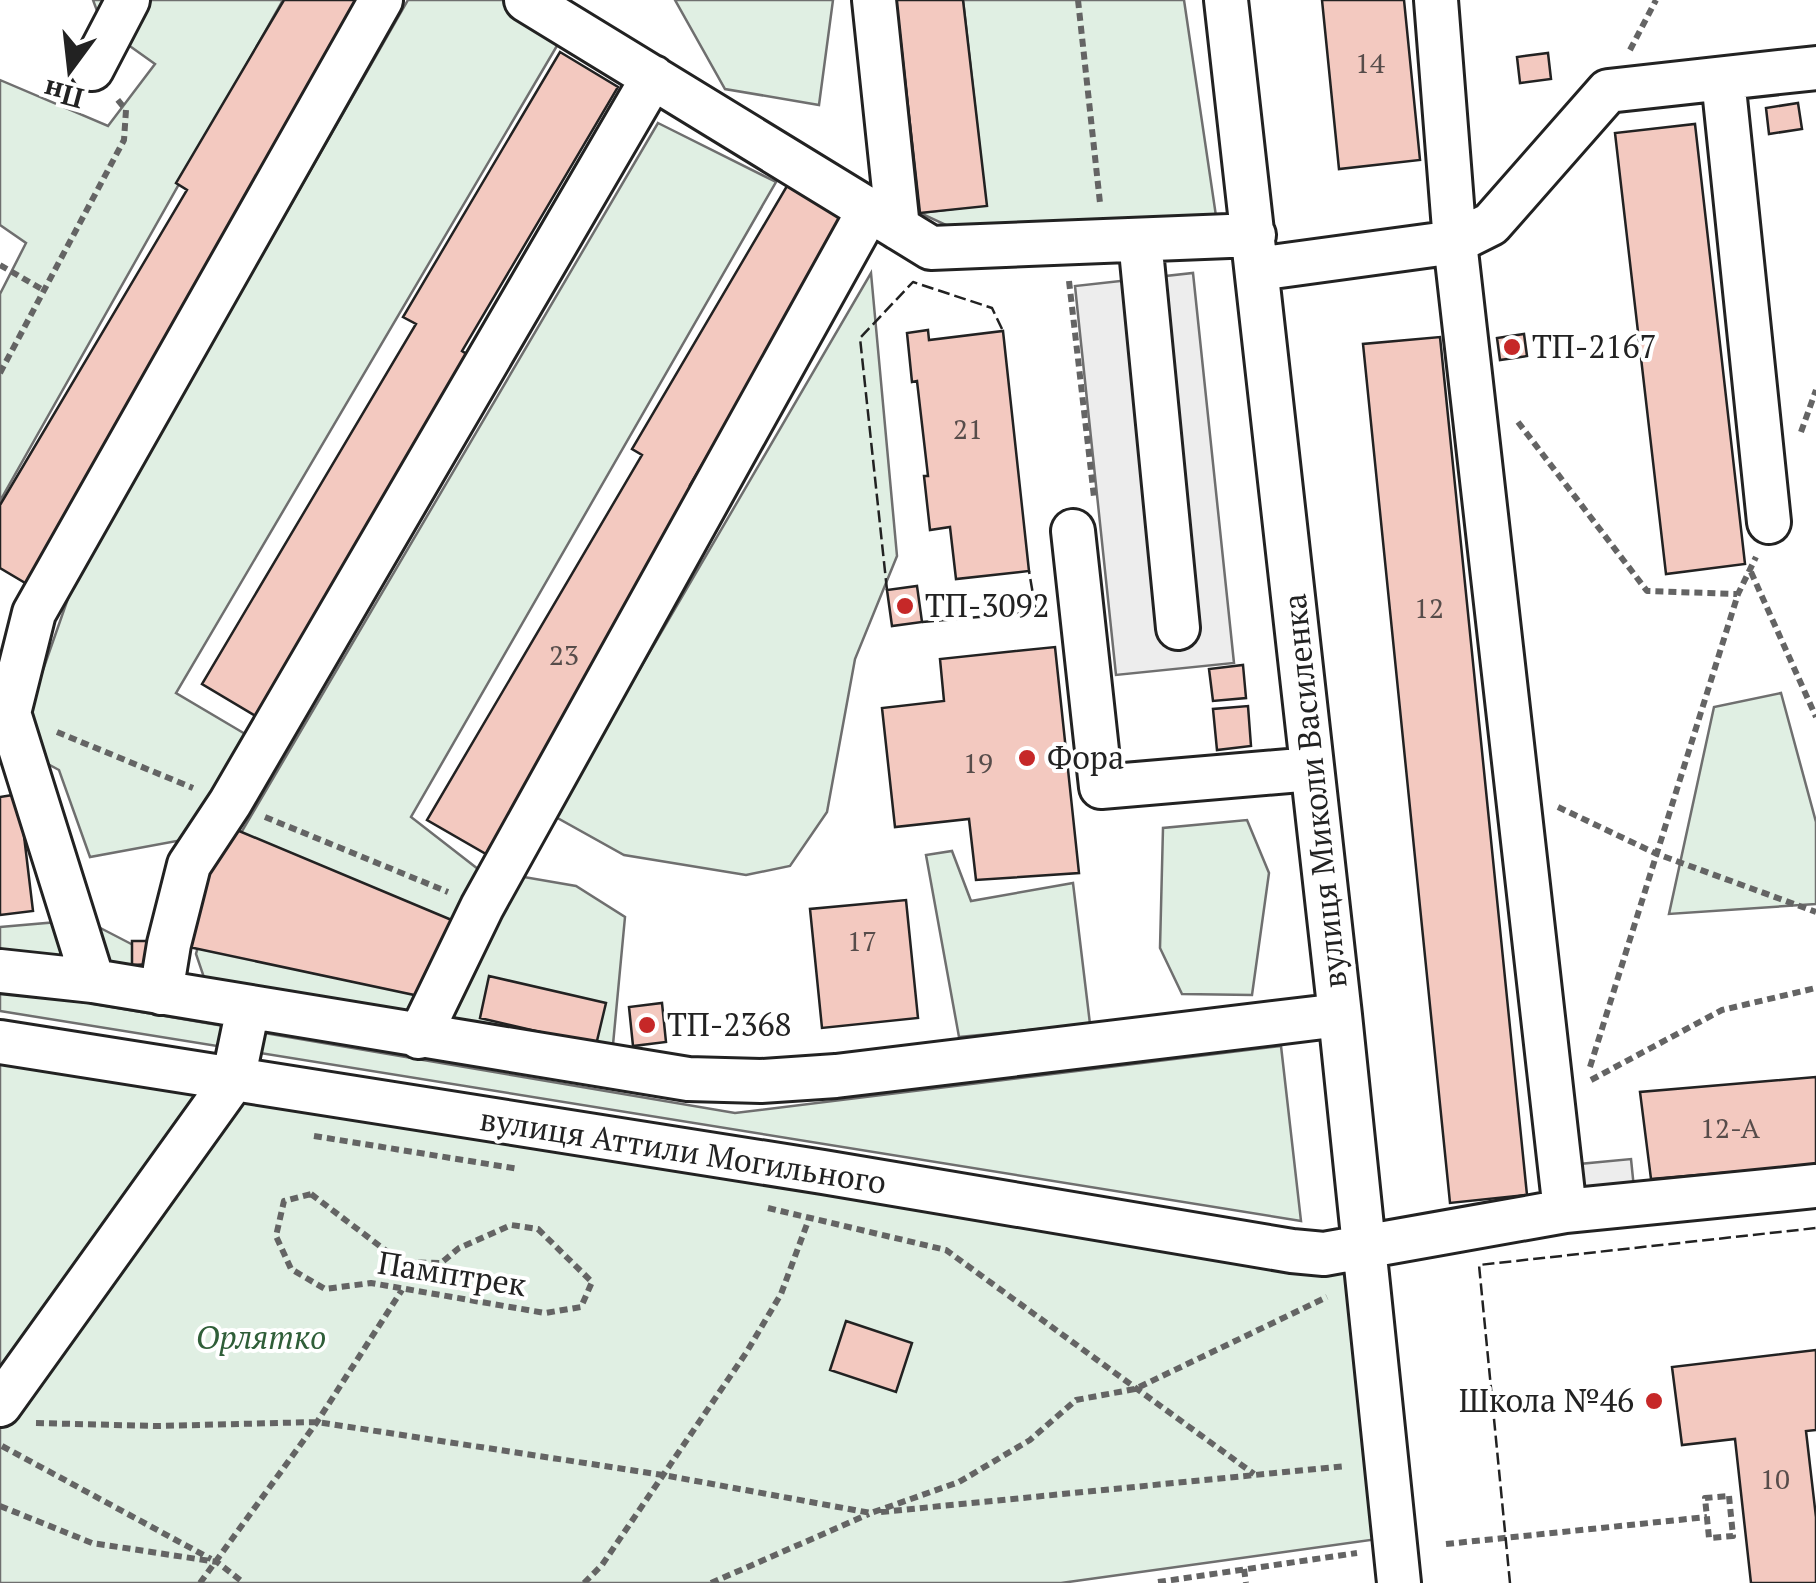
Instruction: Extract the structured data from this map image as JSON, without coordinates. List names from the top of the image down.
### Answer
{
  "streets": {
    "street": ["вулиця Миколи Василенка", "вулиця Аттили Могильного"],
    "path": ["Памптрек"]
  },
  "crossings": [
    ["вулиця Миколи Василенка", "вулиця Аттили Могильного"]
  ],
  "parks": ["Орлятко"],
  "places": [
    "ТП-2167",
    "ТП-3092",
    "Фора",
    "ТП-2368",
    "Школа №46"
  ],
  "house_numbers": [
    "14",
    "21",
    "12",
    "23",
    "19",
    "17",
    "12-А",
    "10"
  ],
  "north": "bottom"
}
